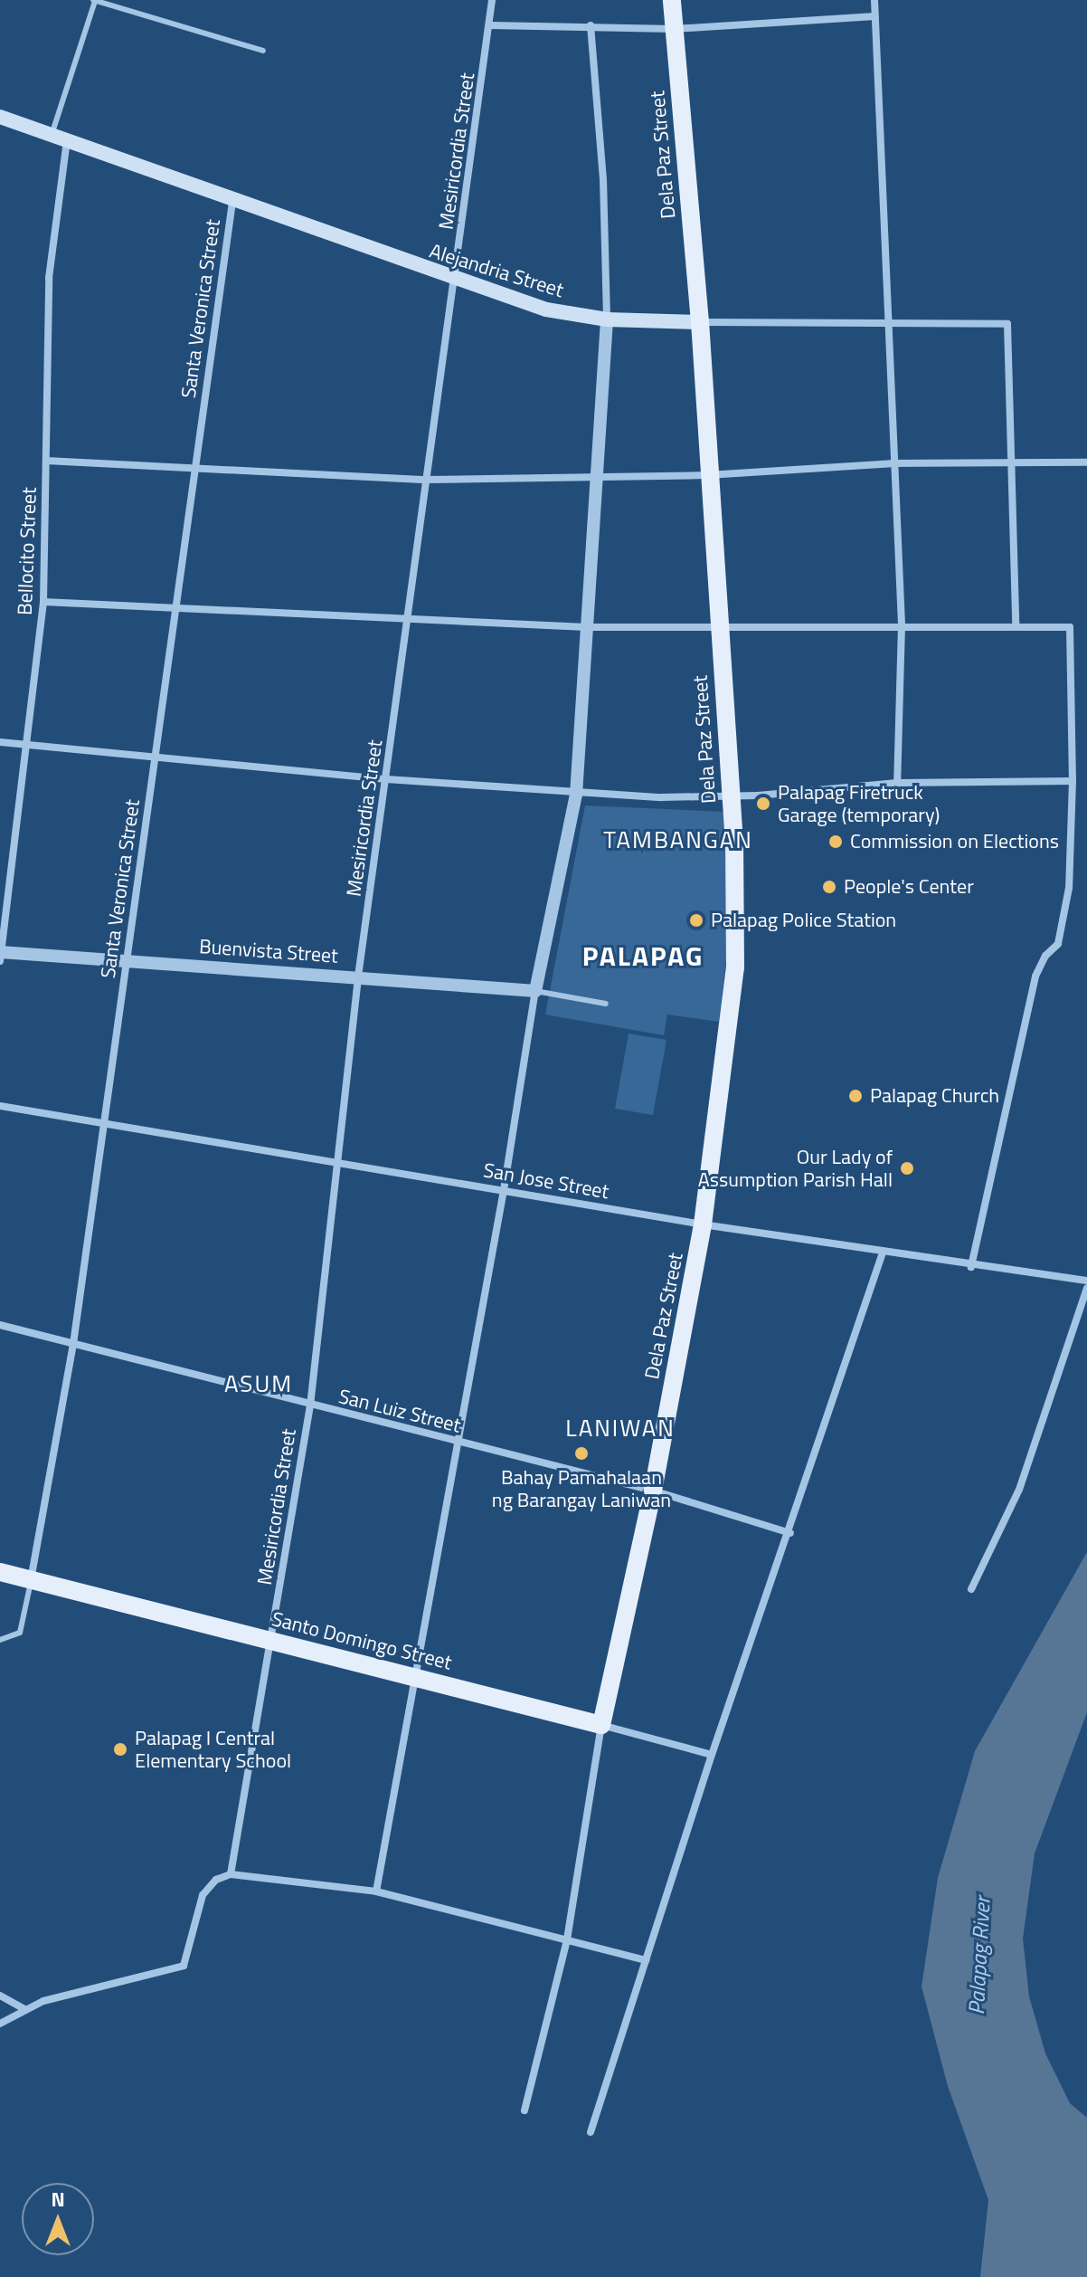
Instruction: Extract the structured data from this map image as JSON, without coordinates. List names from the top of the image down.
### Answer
{
  "streets": {
    "main road": ["Dela Paz Street", "Alejandria Street", "Santo Domingo Street"],
    "street": [
      "Mesiricordia Street",
      "Santa Veronica Street",
      "Bellocito Street",
      "Buenvista Street",
      "San Jose Street",
      "San Luiz Street"
    ]
  },
  "crossings": [
    ["Mesiricordia Street", "Alejandria Street"],
    ["Mesiricordia Street", "Buenvista Street"],
    ["Mesiricordia Street", "San Jose Street"],
    ["Mesiricordia Street", "San Luiz Street"],
    ["Mesiricordia Street", "Santo Domingo Street"],
    ["Dela Paz Street", "Alejandria Street"],
    ["Dela Paz Street", "San Jose Street"],
    ["Dela Paz Street", "San Luiz Street"],
    ["Dela Paz Street", "Santo Domingo Street"],
    ["Alejandria Street", "Santa Veronica Street"],
    ["Alejandria Street", "Bellocito Street"],
    ["Santa Veronica Street", "Buenvista Street"],
    ["Santa Veronica Street", "San Jose Street"],
    ["Santa Veronica Street", "San Luiz Street"],
    ["Santa Veronica Street", "Santo Domingo Street"],
    ["Bellocito Street", "Buenvista Street"]
  ],
  "districts": [
    "TAMBANGAN",
    "PALAPAG",
    "ASUM",
    "LANIWAN"
  ],
  "water": ["Palapag River"],
  "places": [
    "Palapag Firetruck Garage (temporary)",
    "Commission on Elections",
    "People's Center",
    "Palapag Police Station",
    "Palapag Church",
    "Our Lady of Assumption Parish Hall",
    "Bahay Pamahalaan ng Barangay Laniwan",
    "Palapag I Central Elementary School"
  ],
  "north": "top"
}
